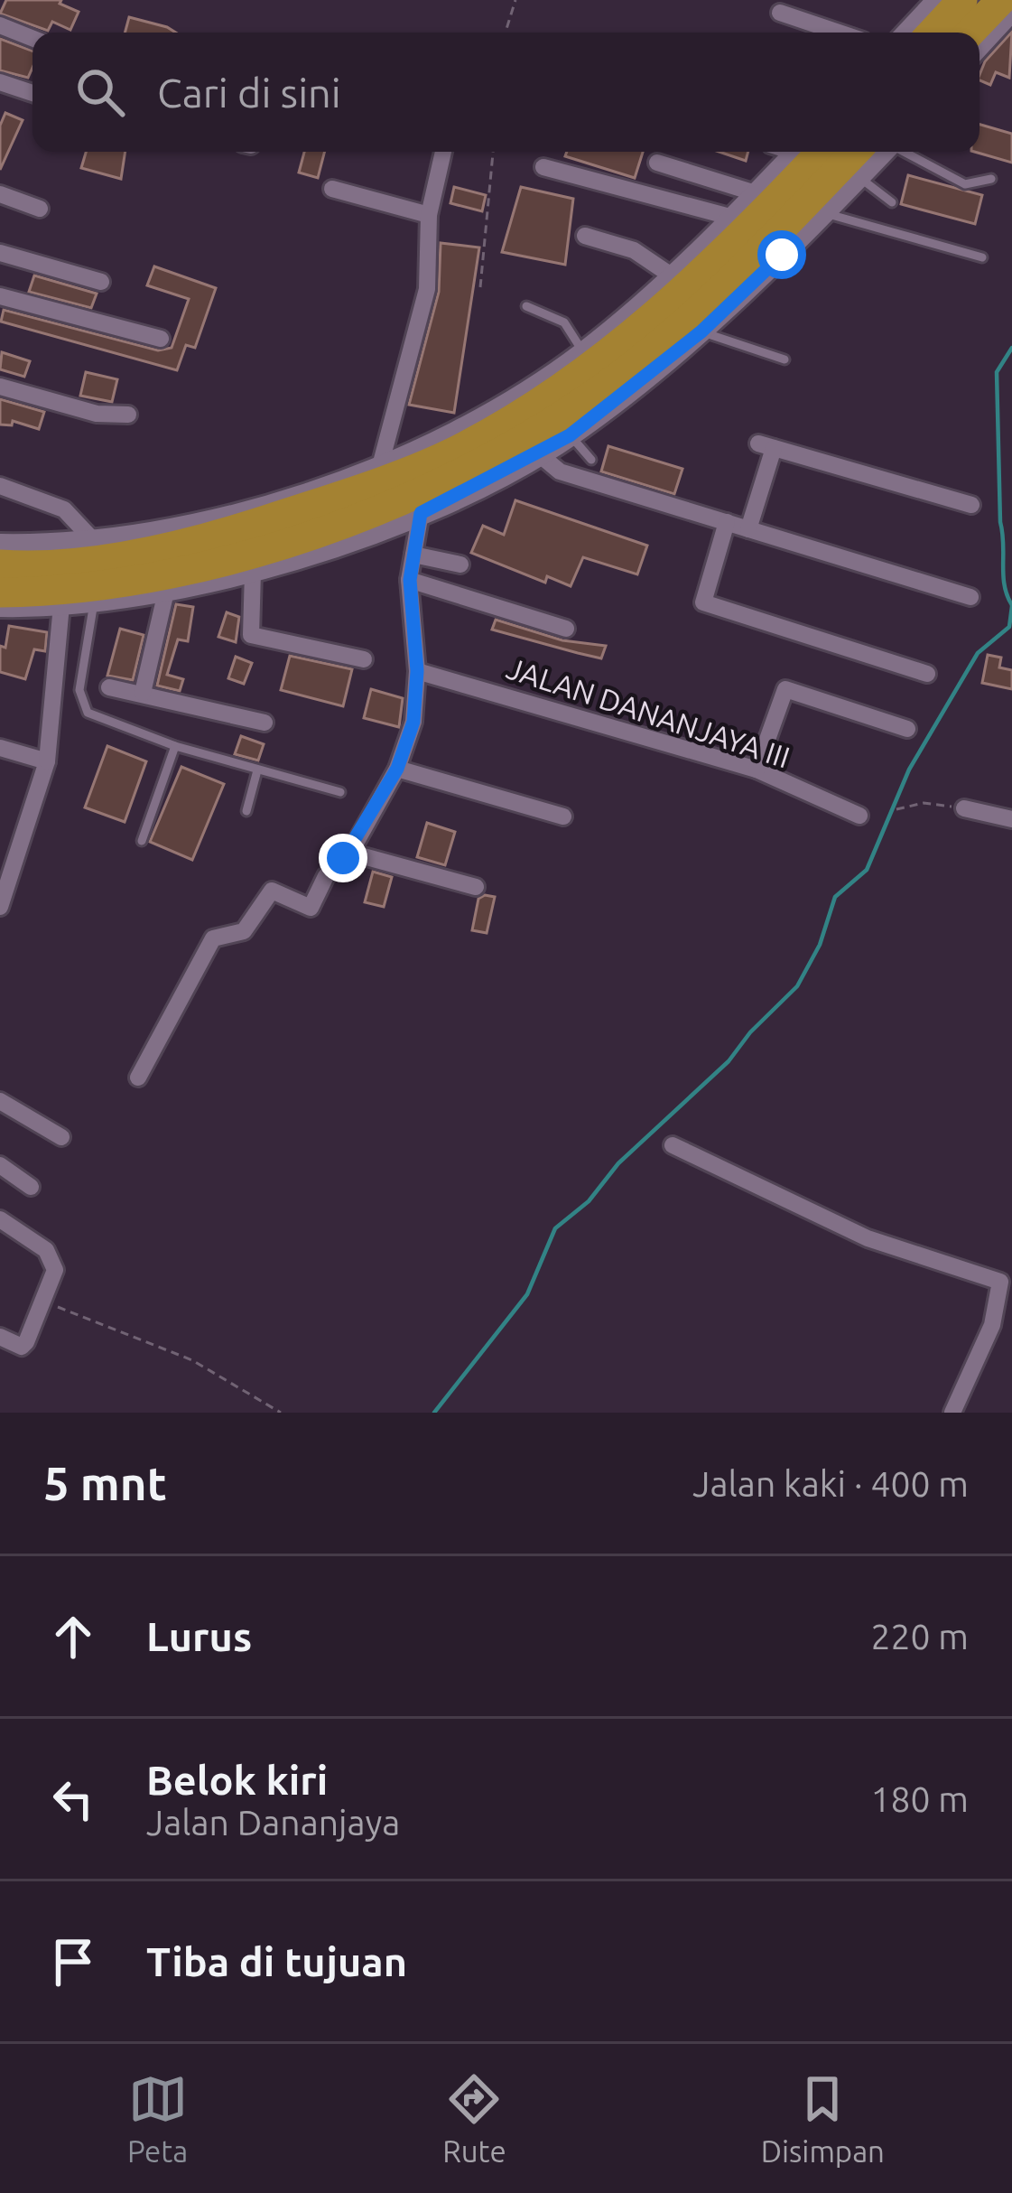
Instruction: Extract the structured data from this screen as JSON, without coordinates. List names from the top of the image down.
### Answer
{
  "streets": {
    "street": ["JALAN DANANJAYA III"]
  },
  "page": {
    "search": "Cari di sini",
    "heading": ["5 mnt", "Jalan kaki · 400 m"],
    "list": [
      ["Lurus", "220 m"],
      ["Belok kiri", "Jalan Dananjaya", "180 m"],
      "Tiba di tujuan"
    ],
    "nav": ["Peta", "Rute", "Disimpan"]
  }
}
